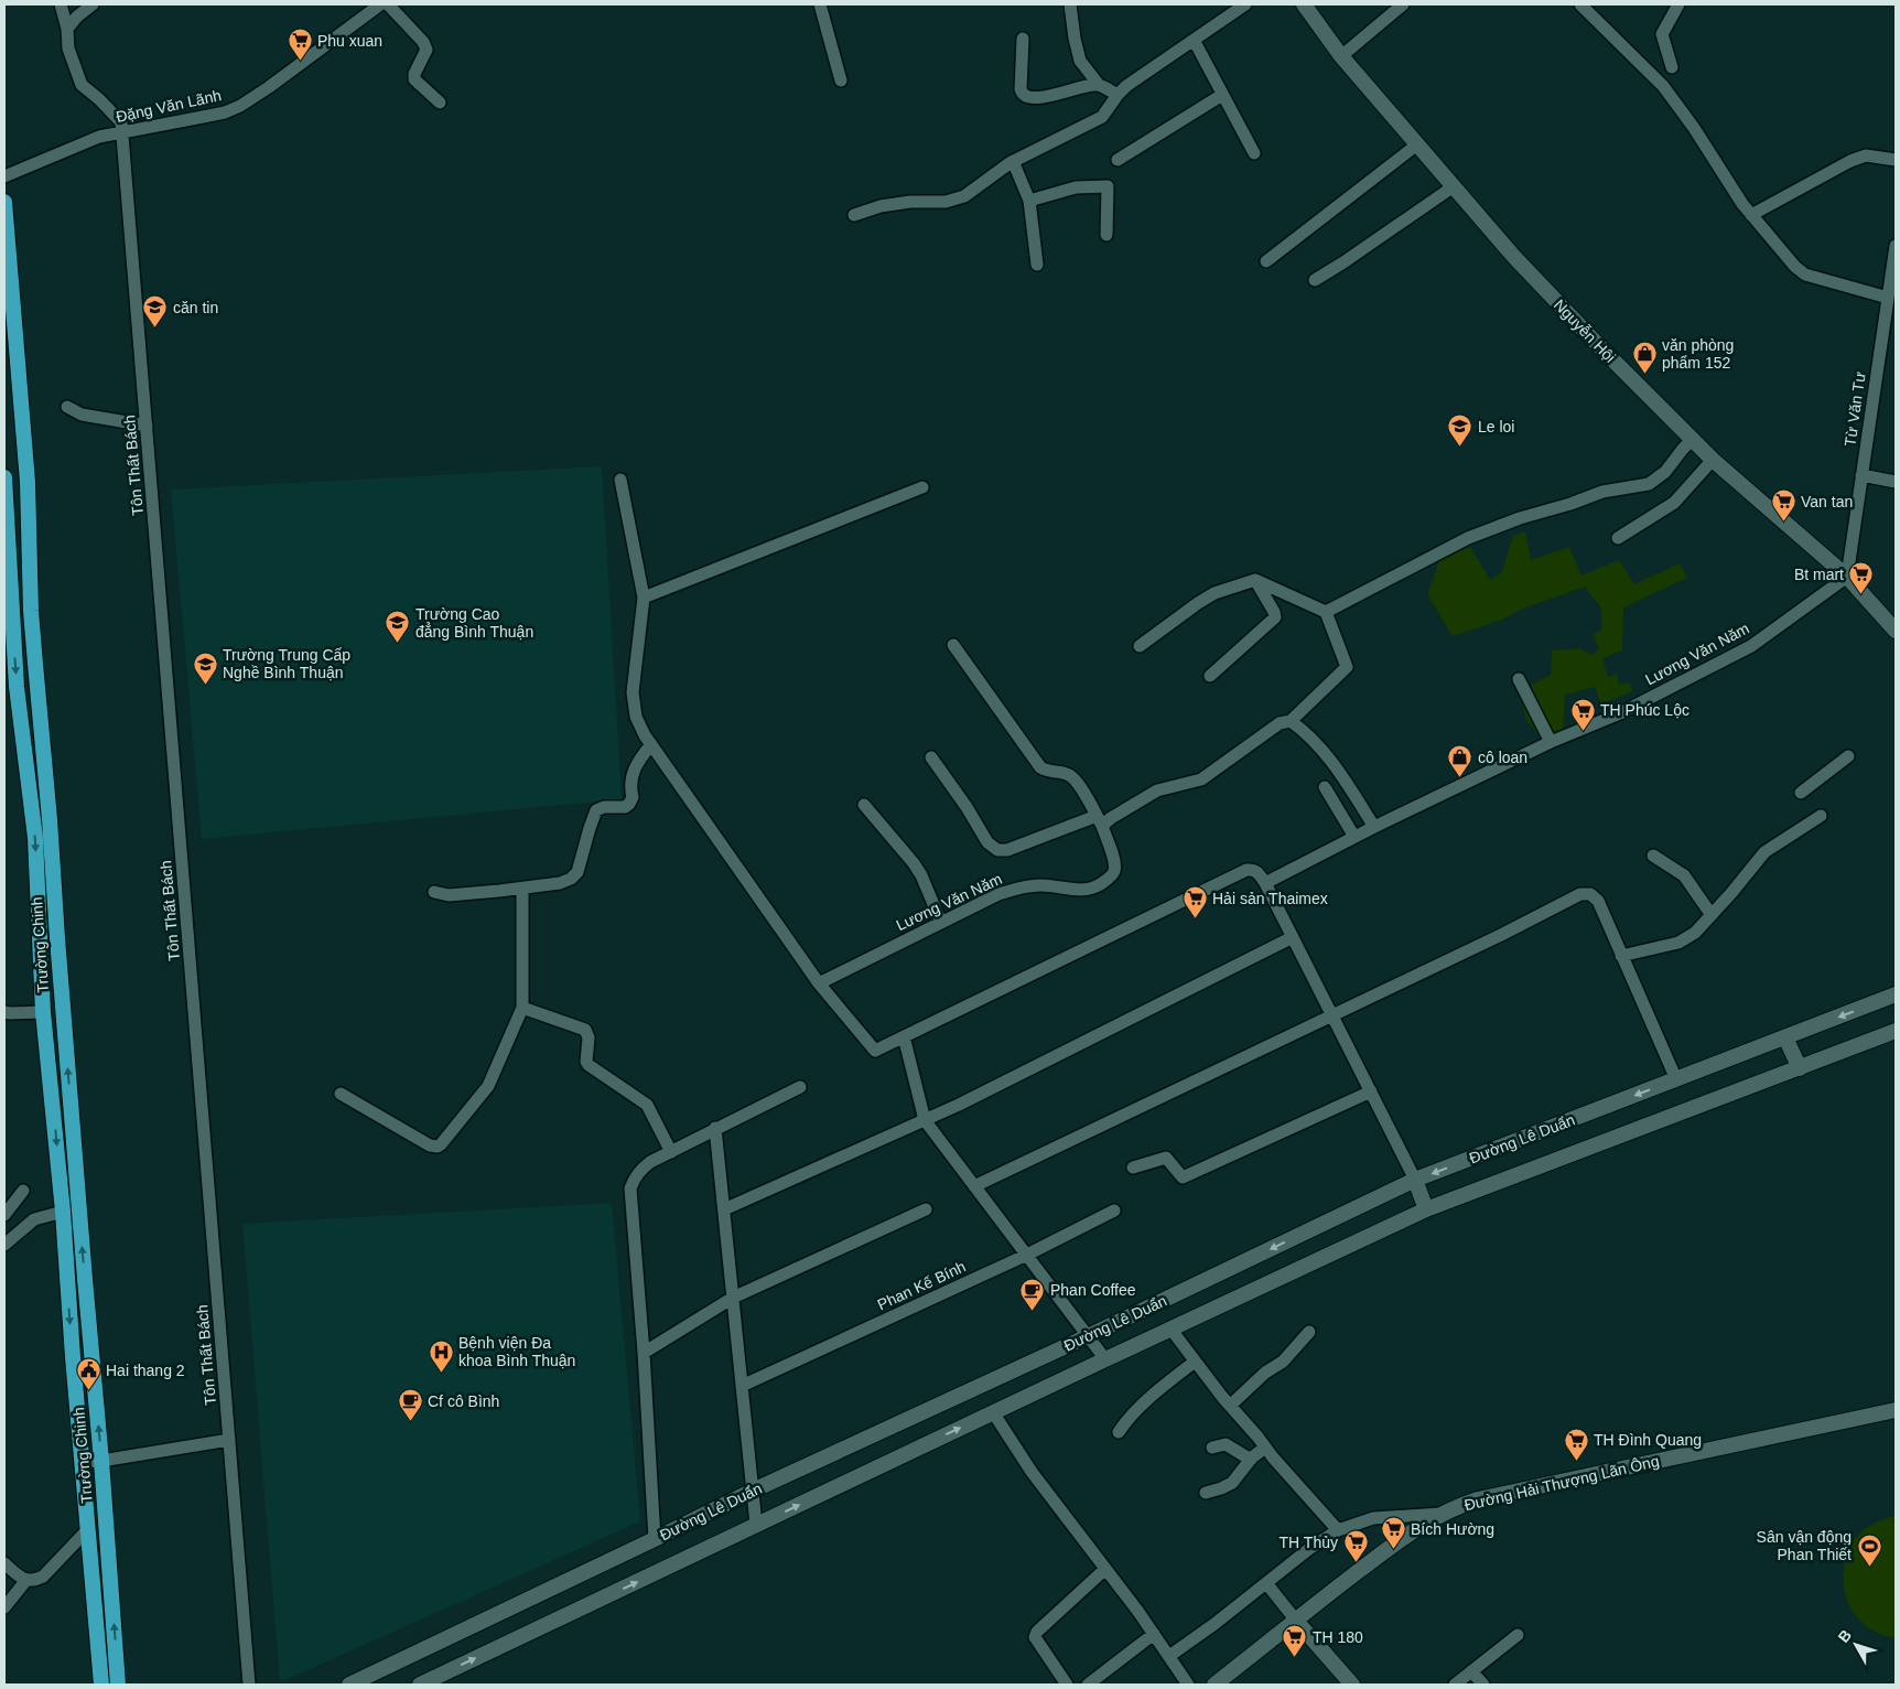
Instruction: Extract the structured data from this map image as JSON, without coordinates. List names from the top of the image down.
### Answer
{
  "streets": {
    "highway": ["Trường Chinh"],
    "main road": ["Nguyễn Hội", "Đường Lê Duẩn", "Đường Hải Thượng Lãn Ông"],
    "street": [
      "Đặng Văn Lãnh",
      "Từ Văn Tư",
      "Tôn Thất Bách",
      "Lương Văn Năm",
      "Phan Kế Bính"
    ]
  },
  "crossings": [
    ["Đặng Văn Lãnh", "Tôn Thất Bách"],
    ["Nguyễn Hội", "Từ Văn Tư"],
    ["Nguyễn Hội", "Lương Văn Năm"],
    ["Từ Văn Tư", "Lương Văn Năm"]
  ],
  "places": {
    "supermarket": [
      "Phu xuan",
      "Van tan",
      "Bt mart",
      "TH Phúc Lộc",
      "Hải sản Thaimex",
      "TH Đình Quang",
      "Bích Hường",
      "TH Thủy",
      "TH 180"
    ],
    "school or university": [
      "căn tin",
      "Le loi",
      "Trường Cao đẳng Bình Thuận",
      "Trường Trung Cấp Nghề Bình Thuận"
    ],
    "shop": ["văn phòng phẩm 152", "cô loan"],
    "cafe": ["Phan Coffee", "Cf cô Bình"],
    "hospital": ["Bệnh viện Đa khoa Bình Thuận"],
    "public building": ["Hai thang 2"],
    "sports": ["Sân vận động Phan Thiết"]
  },
  "north": "top left"
}
